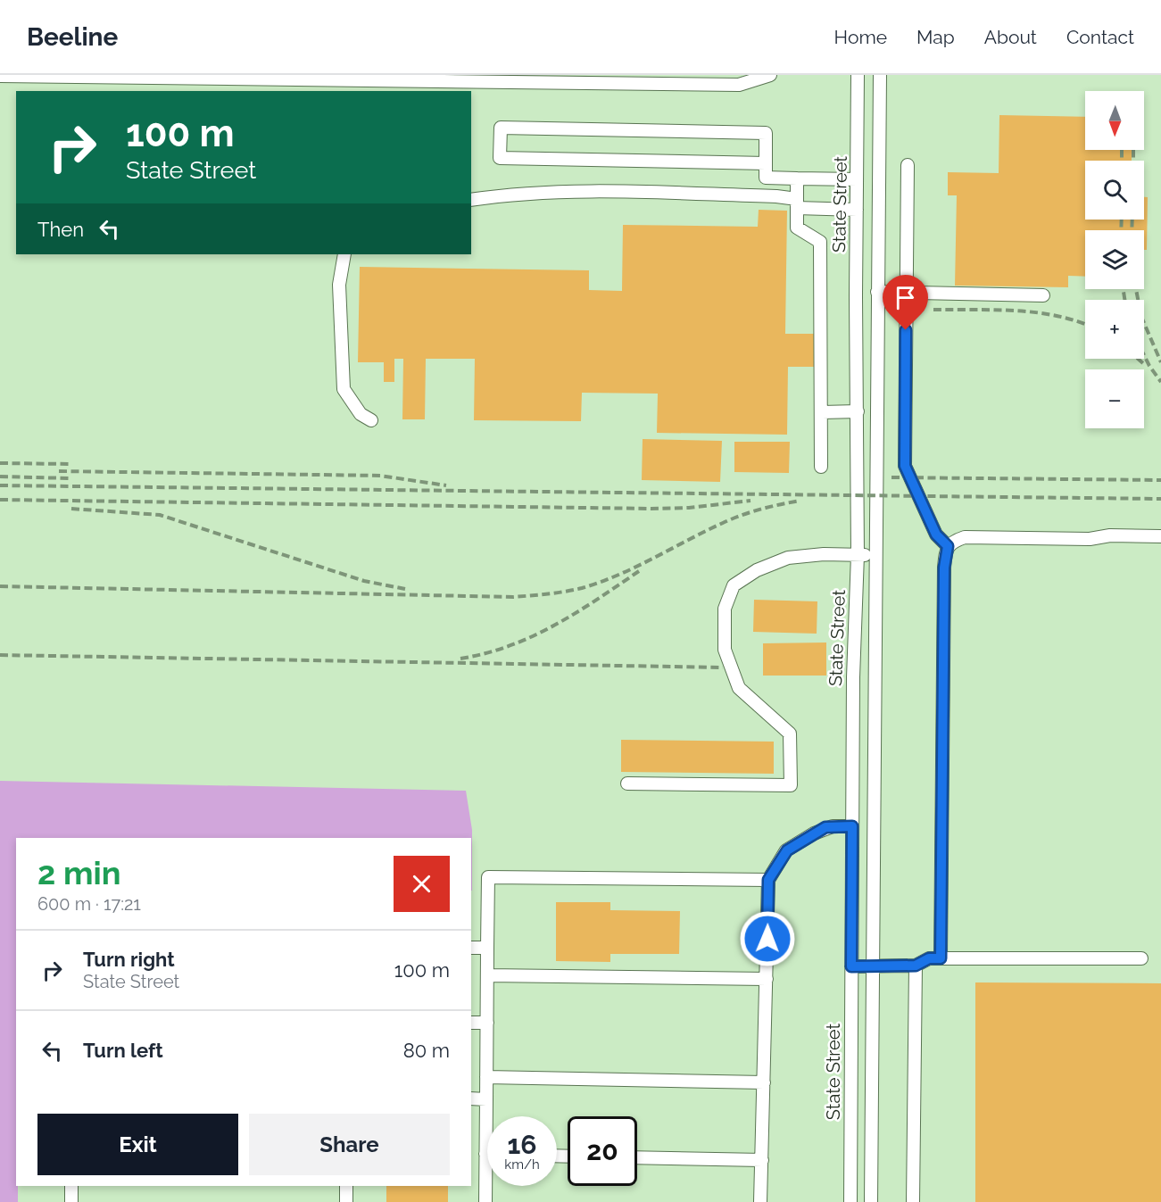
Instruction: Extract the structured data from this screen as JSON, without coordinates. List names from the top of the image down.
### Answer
{
  "streets": {
    "street": ["State Street"]
  },
  "north": "bottom",
  "page": {
    "header": "Beeline",
    "nav": [
      "Home",
      "Map",
      "About",
      "Contact"
    ],
    "map_buttons": ["+", "−"],
    "turn": ["100 m", "State Street"],
    "then": "Then",
    "heading": ["2 min", "600 m · 17:21"],
    "list": [
      {
        "name": "Turn right",
        "note": "State Street",
        "value": "100 m"
      },
      {
        "name": "Turn left",
        "value": "80 m"
      }
    ],
    "buttons": ["Exit", "Share"],
    "speed": "16 km/h",
    "limit": "20"
  }
}
